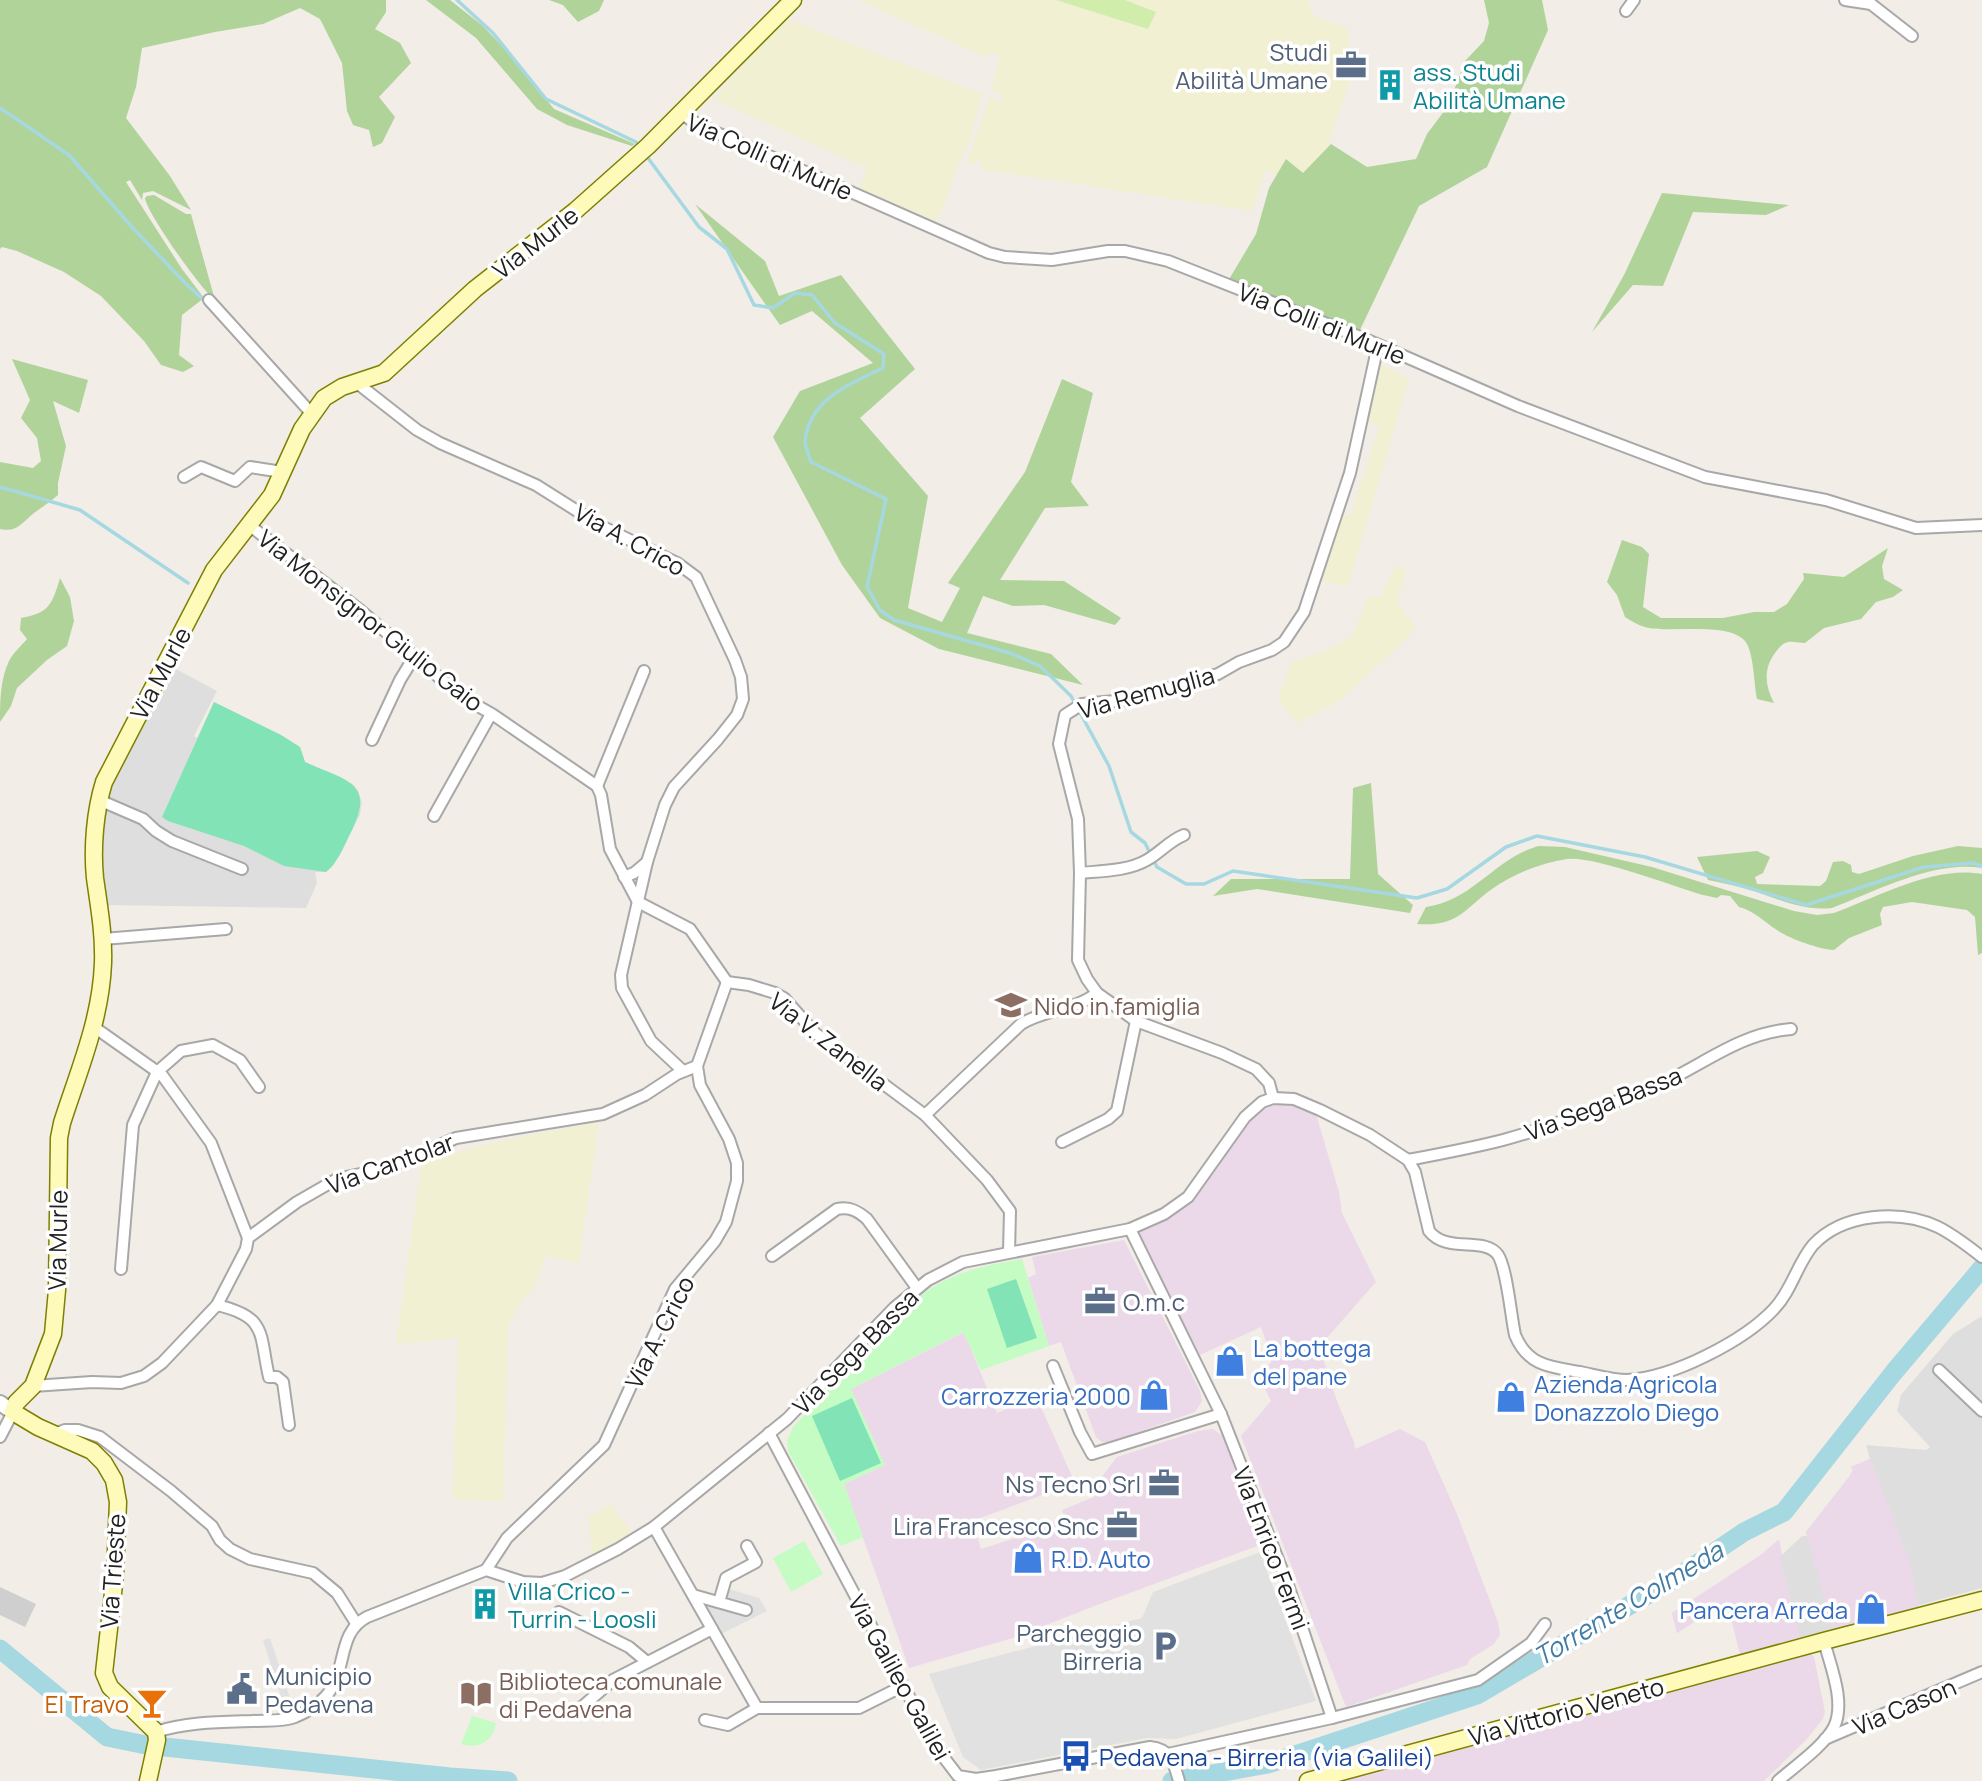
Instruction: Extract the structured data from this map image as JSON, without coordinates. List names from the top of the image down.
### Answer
{
  "streets": {
    "main road": ["Via Murle", "Via Trieste", "Via Vittorio Veneto"],
    "street": [
      "Via Colli di Murle",
      "Via A. Crico",
      "Via Monsignor Giulio Gaio",
      "Via Remuglia",
      "Via V. Zanella",
      "Via Sega Bassa",
      "Via Cantolar",
      "Via Enrico Fermi",
      "Via Galileo Galilei",
      "Via Cason"
    ]
  },
  "crossings": [
    ["Via Colli di Murle", "Via Murle"],
    ["Via Colli di Murle", "Via Remuglia"],
    ["Via Murle", "Via A. Crico"],
    ["Via Murle", "Via Monsignor Giulio Gaio"],
    ["Via Murle", "Via Trieste"],
    ["Via A. Crico", "Via Sega Bassa"],
    ["Via A. Crico", "Via Cantolar"],
    ["Via Remuglia", "Via Sega Bassa"],
    ["Via V. Zanella", "Via Sega Bassa"],
    ["Via Sega Bassa", "Via Enrico Fermi"],
    ["Via Sega Bassa", "Via Galileo Galilei"]
  ],
  "water": ["Torrente Colmeda"],
  "places": {
    "office": [
      "Studi Abilità Umane",
      "O.m.c",
      "Ns Tecno Srl",
      "Lira Francesco Snc"
    ],
    "building": ["ass. Studi Abilità Umane", "Villa Crico - Turrin - Loosli"],
    "school or university": ["Nido in famiglia"],
    "shop": [
      "La bottega del pane",
      "Carrozzeria 2000",
      "Azienda Agricola Donazzolo Diego",
      "R.D. Auto",
      "Pancera Arreda"
    ],
    "parking": ["Parcheggio Birreria"],
    "public building": ["Municipio Pedavena"],
    "library": ["Biblioteca comunale di Pedavena"],
    "bar": ["El Travo"],
    "bus stop": ["Pedavena - Birreria (via Galilei)"]
  }
}
